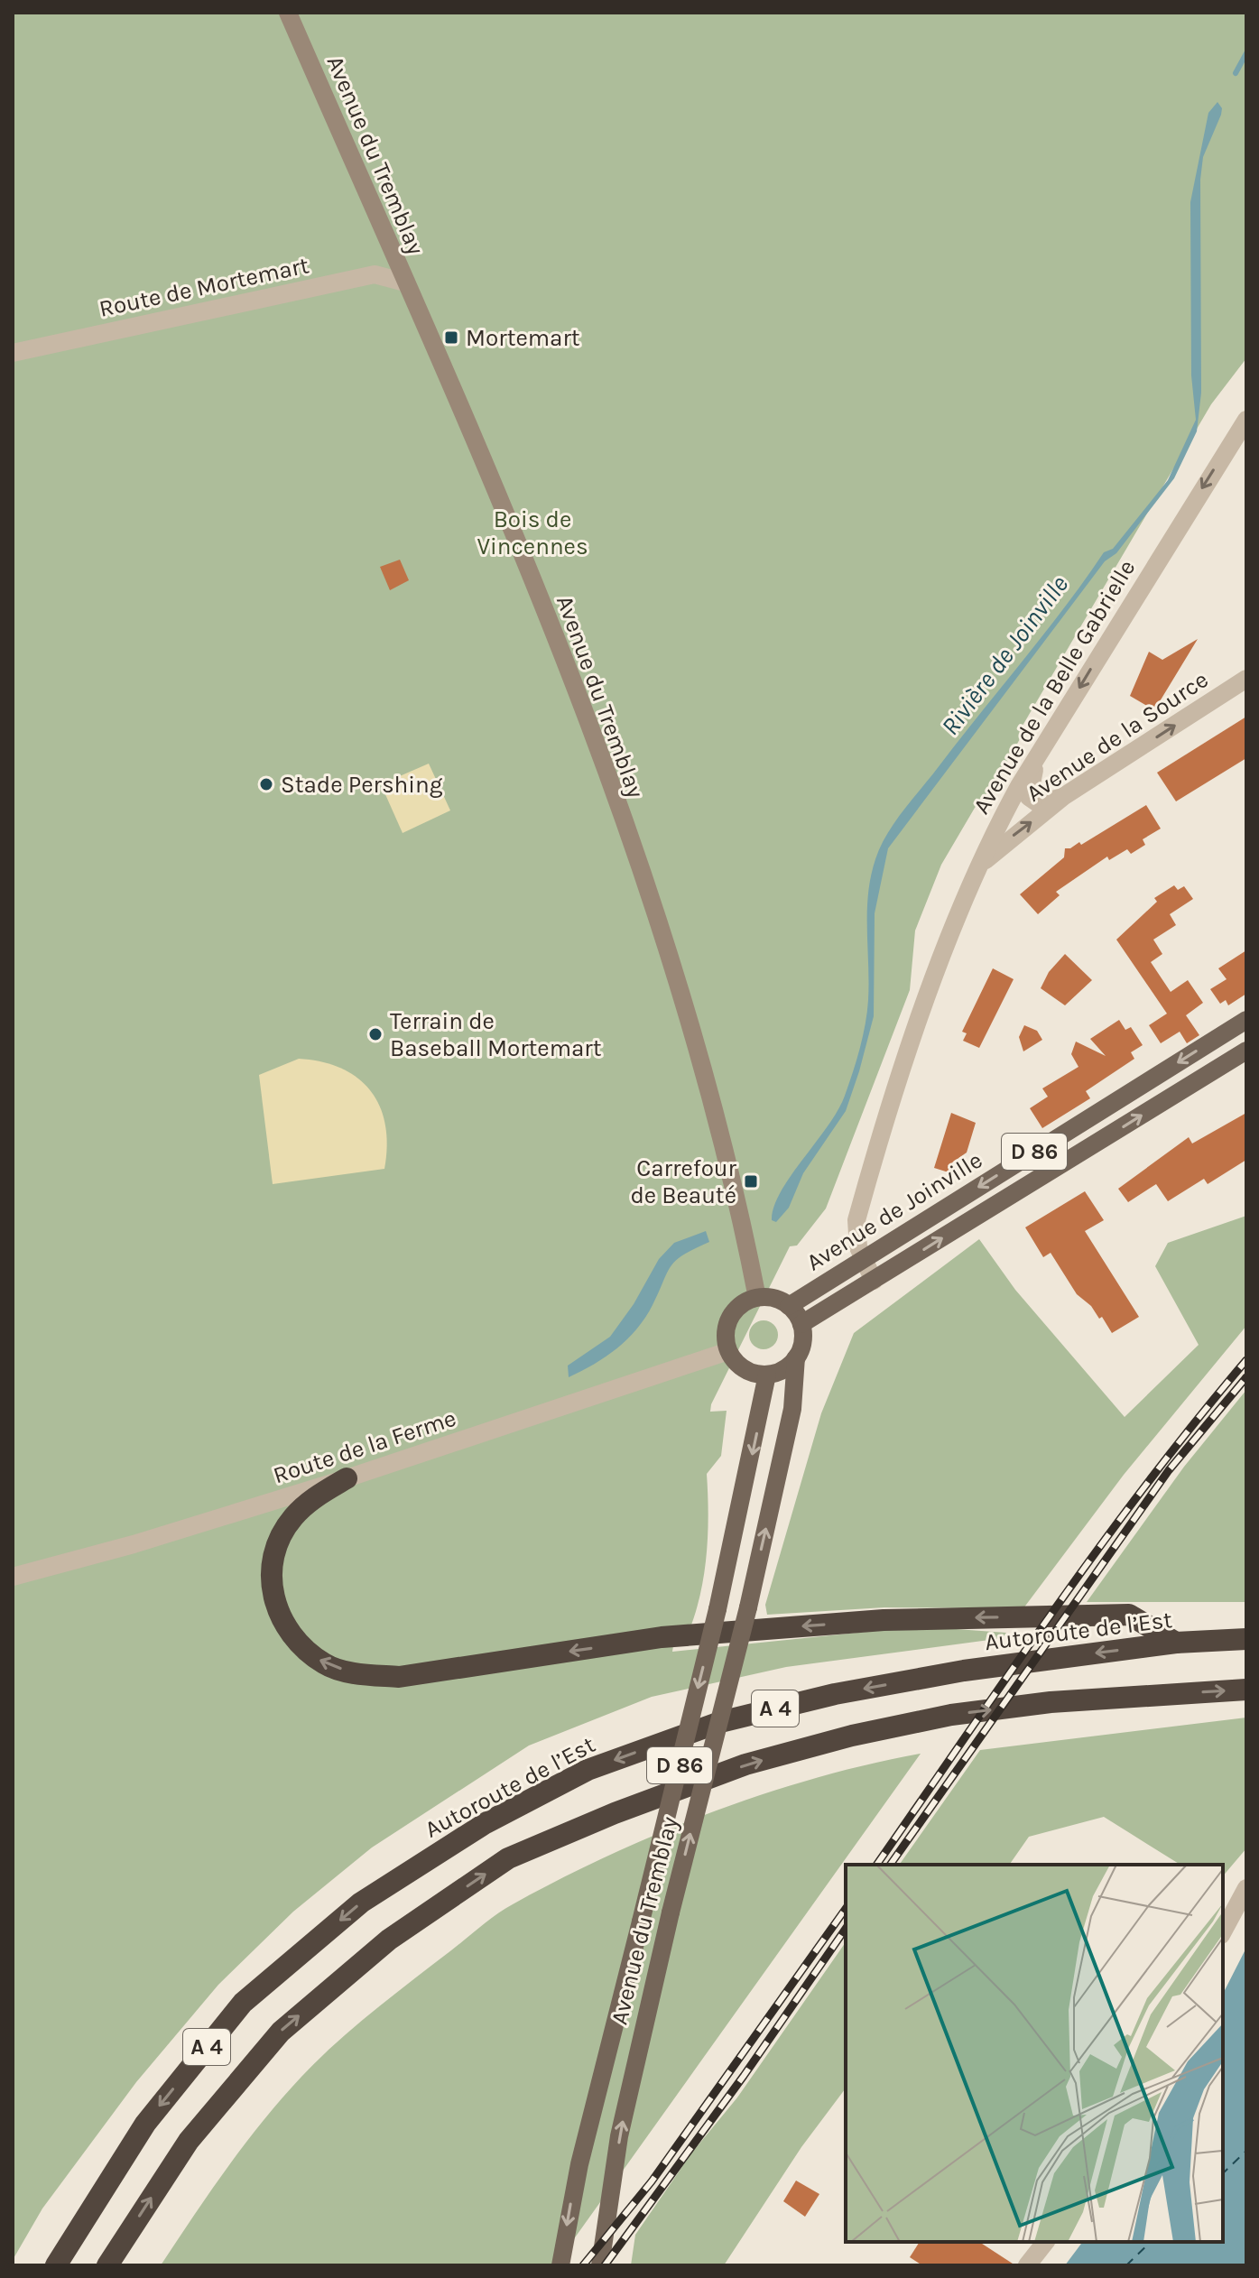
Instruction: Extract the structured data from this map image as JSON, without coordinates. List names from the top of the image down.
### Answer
{
  "streets": {
    "highway": ["Autoroute de l’Est", "A 4"],
    "main road": ["Avenue du Tremblay", "D 86", "Avenue de Joinville"],
    "street": [
      "Route de Mortemart",
      "Avenue de la Belle Gabrielle",
      "Avenue de la Source",
      "Route de la Ferme"
    ]
  },
  "crossings": [
    ["Avenue du Tremblay", "Route de Mortemart"],
    ["Avenue du Tremblay", "Avenue de Joinville"],
    ["Avenue du Tremblay", "Route de la Ferme"],
    ["Avenue de la Belle Gabrielle", "Avenue de la Source"],
    ["Avenue de la Belle Gabrielle", "Avenue de Joinville"],
    ["Avenue de Joinville", "Route de la Ferme"]
  ],
  "one_way": ["Avenue de la Belle Gabrielle", "Avenue de la Source"],
  "water": ["Rivière de Joinville"],
  "parks": ["Bois de Vincennes"],
  "places": {
    "transit": ["Mortemart", "Carrefour de Beauté"],
    "other": ["Stade Pershing", "Terrain de Baseball Mortemart"]
  }
}
